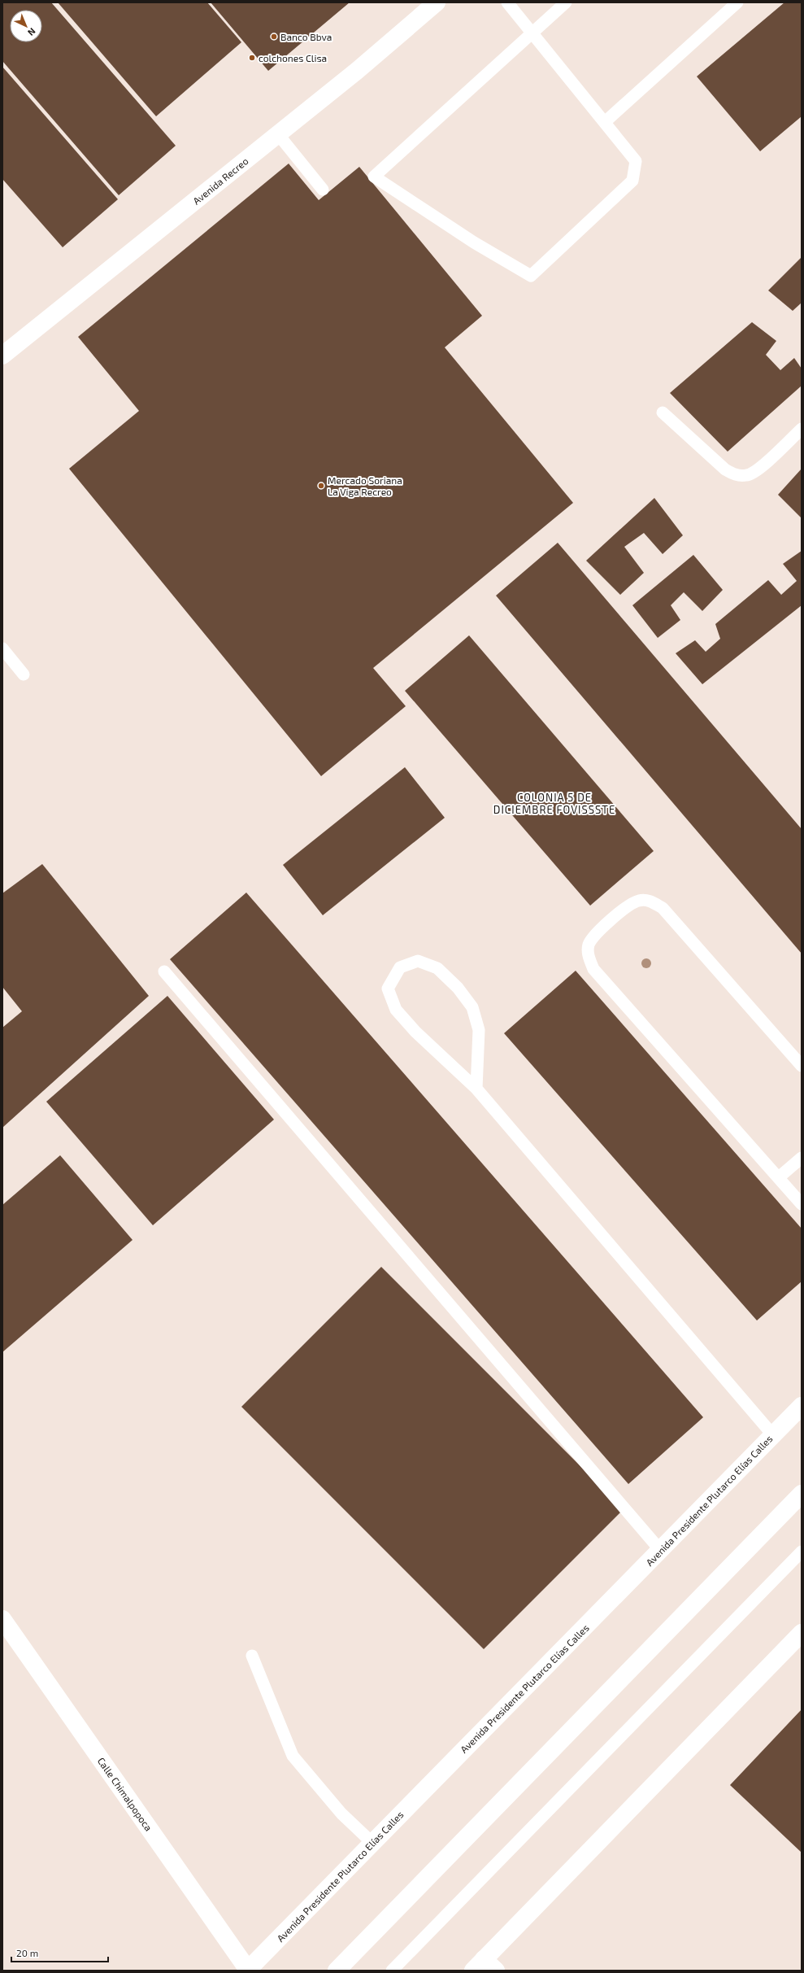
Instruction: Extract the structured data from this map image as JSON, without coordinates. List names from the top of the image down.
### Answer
{
  "streets": {
    "street": ["Avenida Recreo", "Avenida Presidente Plutarco Elías Calles", "Calle Chimalpopoca"]
  },
  "crossings": [
    ["Avenida Presidente Plutarco Elías Calles", "Calle Chimalpopoca"]
  ],
  "districts": ["COLONIA 5 DE DICIEMBRE FOVISSSTE"],
  "places": ["Banco Bbva", "colchones Clisa", "Mercado Soriana La Viga Recreo"],
  "scale_bar": "20 m",
  "north": "bottom right"
}
